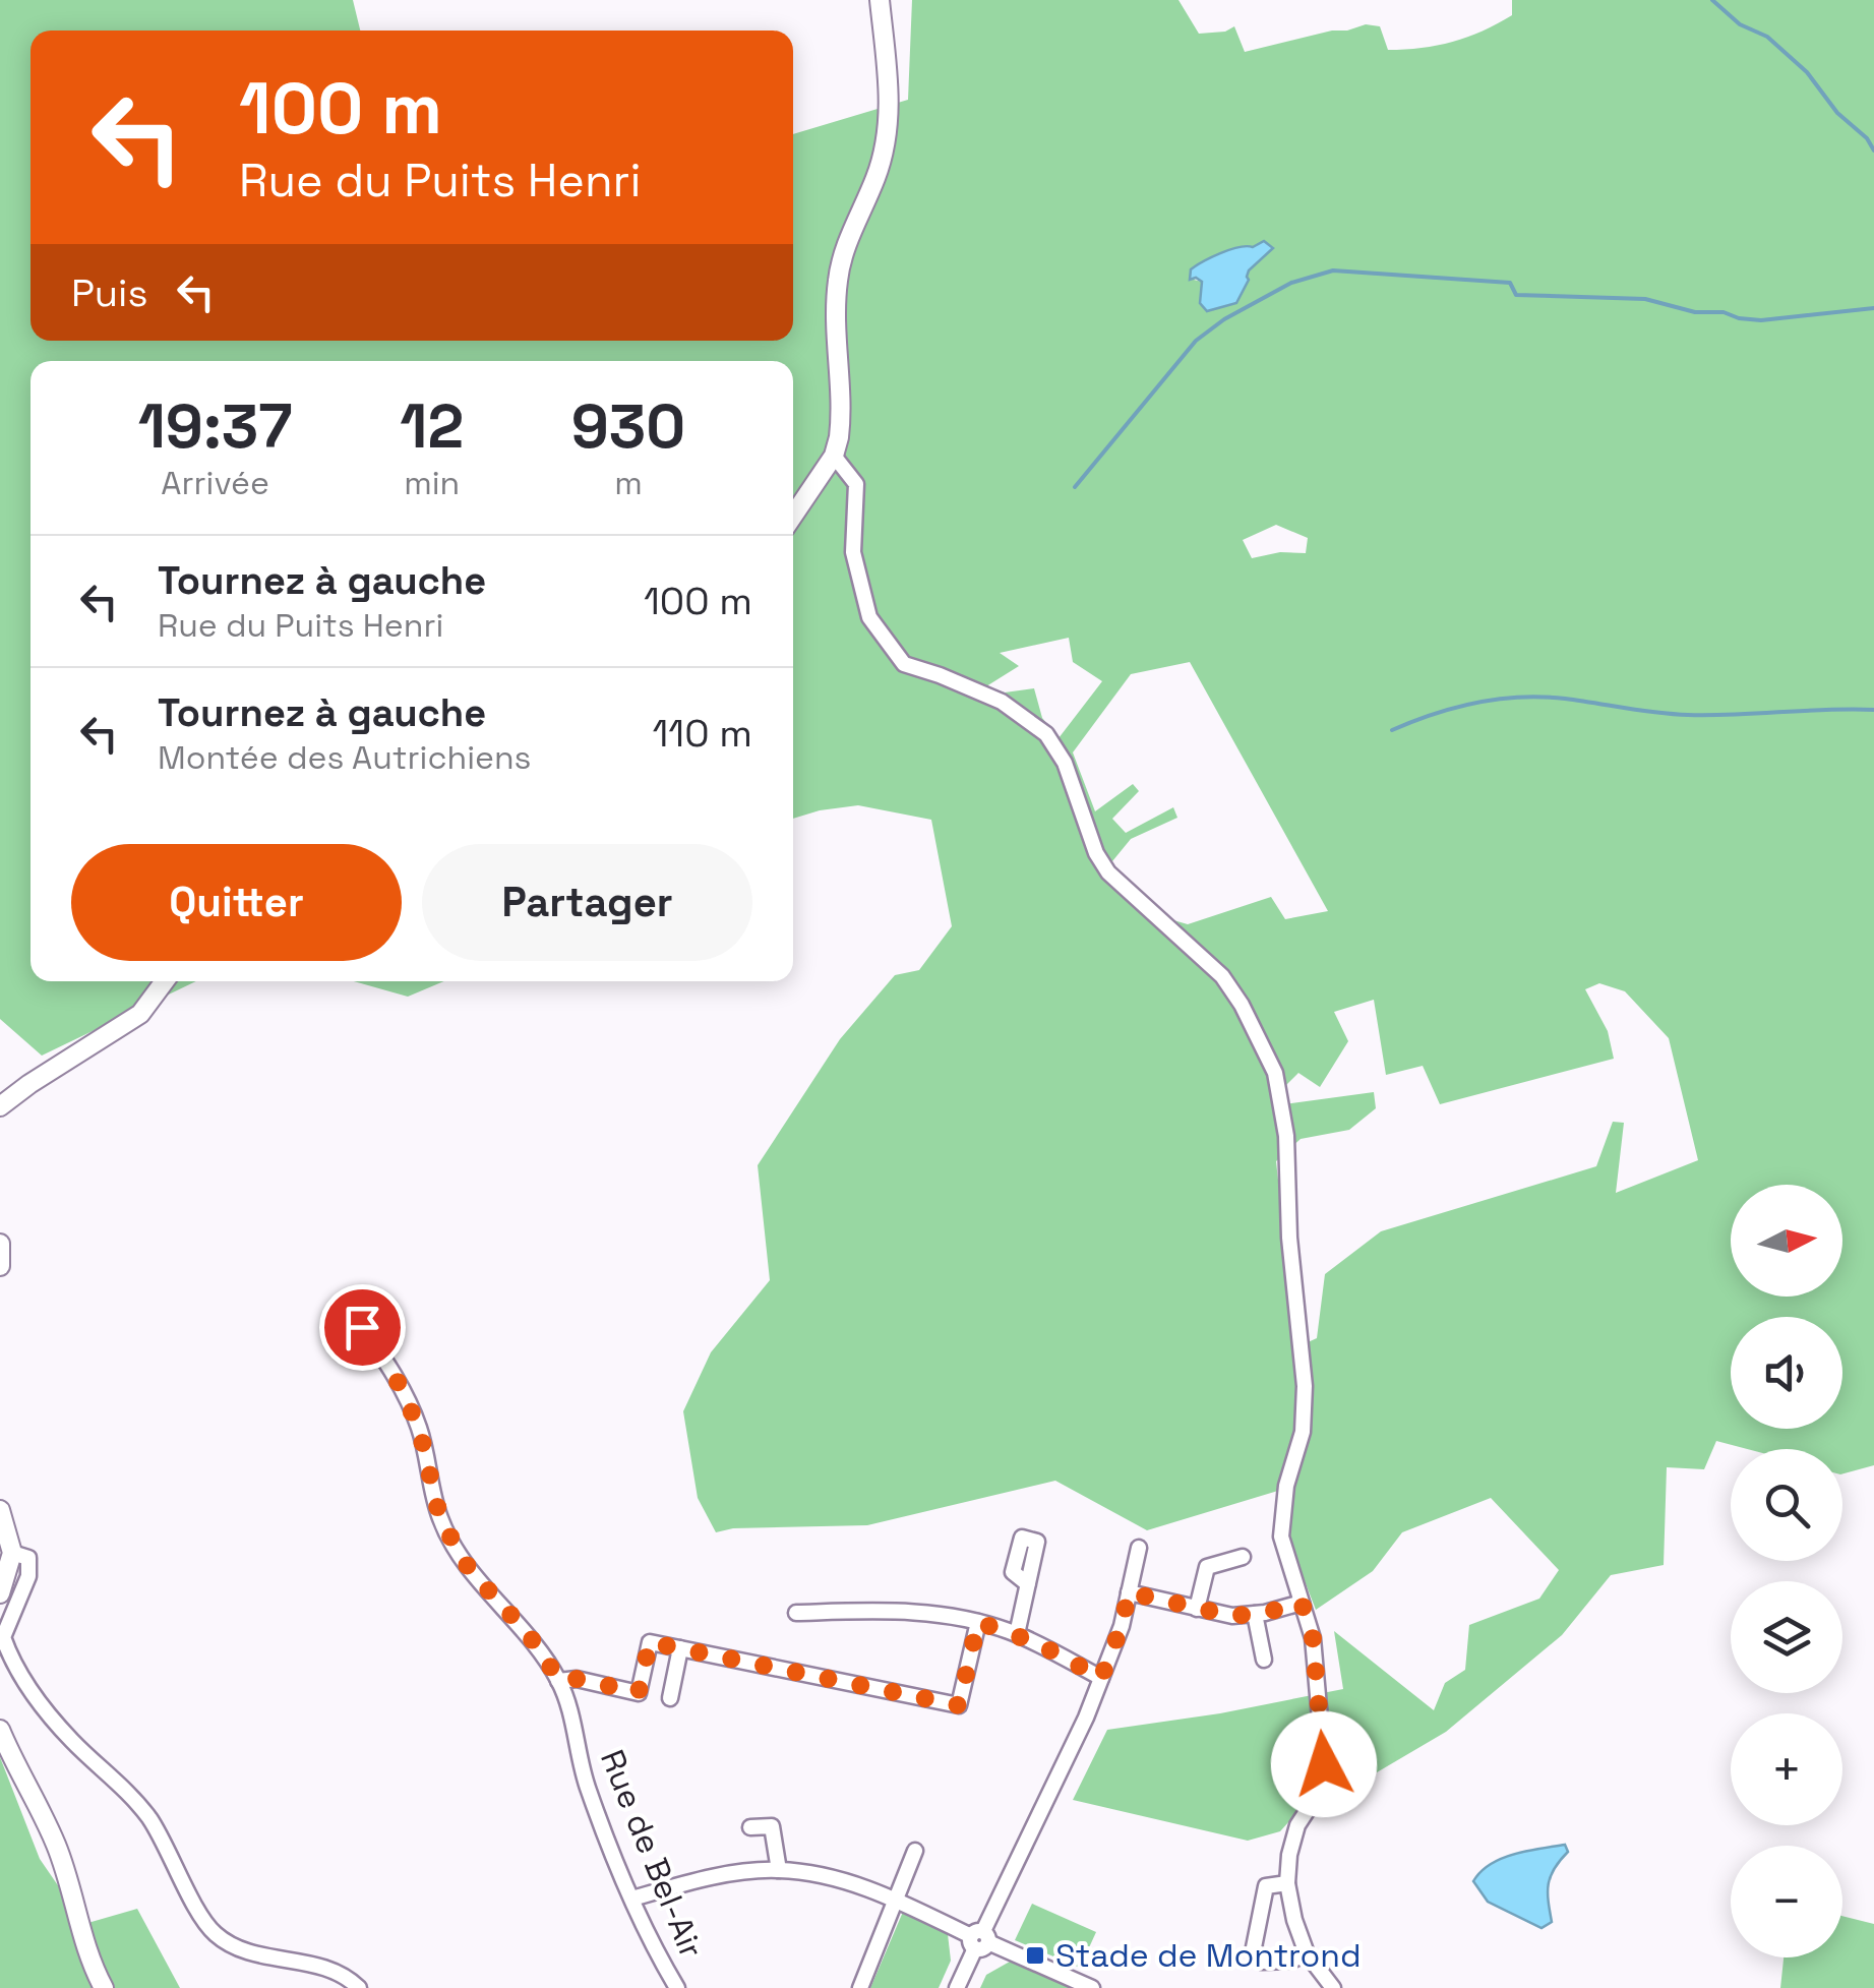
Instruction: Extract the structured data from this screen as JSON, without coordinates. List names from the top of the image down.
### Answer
{
  "streets": {
    "street": ["Rue de Bel-Air"]
  },
  "places": {
    "transit": ["Stade de Montrond"]
  },
  "north": "right",
  "page": {
    "turn": ["100 m", "Rue du Puits Henri"],
    "then": "Puis",
    "eta": [
      "19:37",
      "Arrivée",
      "12",
      "min",
      "930",
      "m"
    ],
    "list": [
      {
        "name": "Tournez à gauche",
        "note": "Rue du Puits Henri",
        "value": "100 m"
      },
      {
        "name": "Tournez à gauche",
        "note": "Montée des Autrichiens",
        "value": "110 m"
      }
    ],
    "buttons": ["Quitter", "Partager"],
    "map_buttons": ["+", "−"]
  }
}
